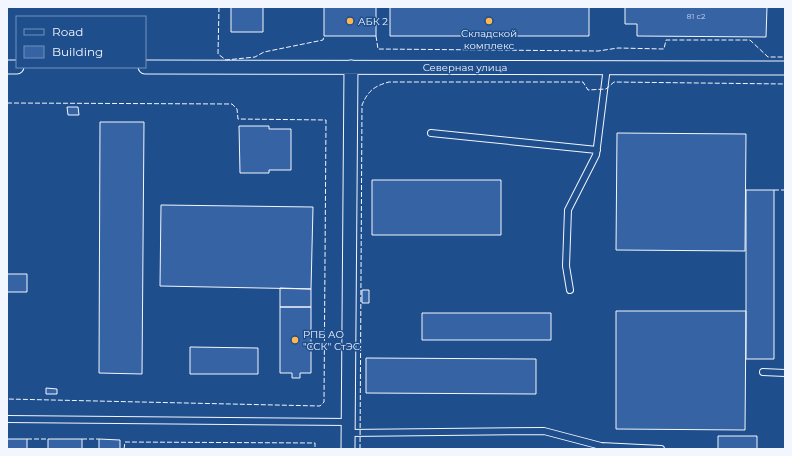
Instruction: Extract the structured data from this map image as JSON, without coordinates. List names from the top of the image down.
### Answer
{
  "streets": {
    "street": ["Северная улица"]
  },
  "places": ["АБК 2", "Складской комплекс", "РПБ АО \"ССК\" СтЭС"],
  "house_numbers": ["81 с2"],
  "legend": ["Road", "Building"]
}
